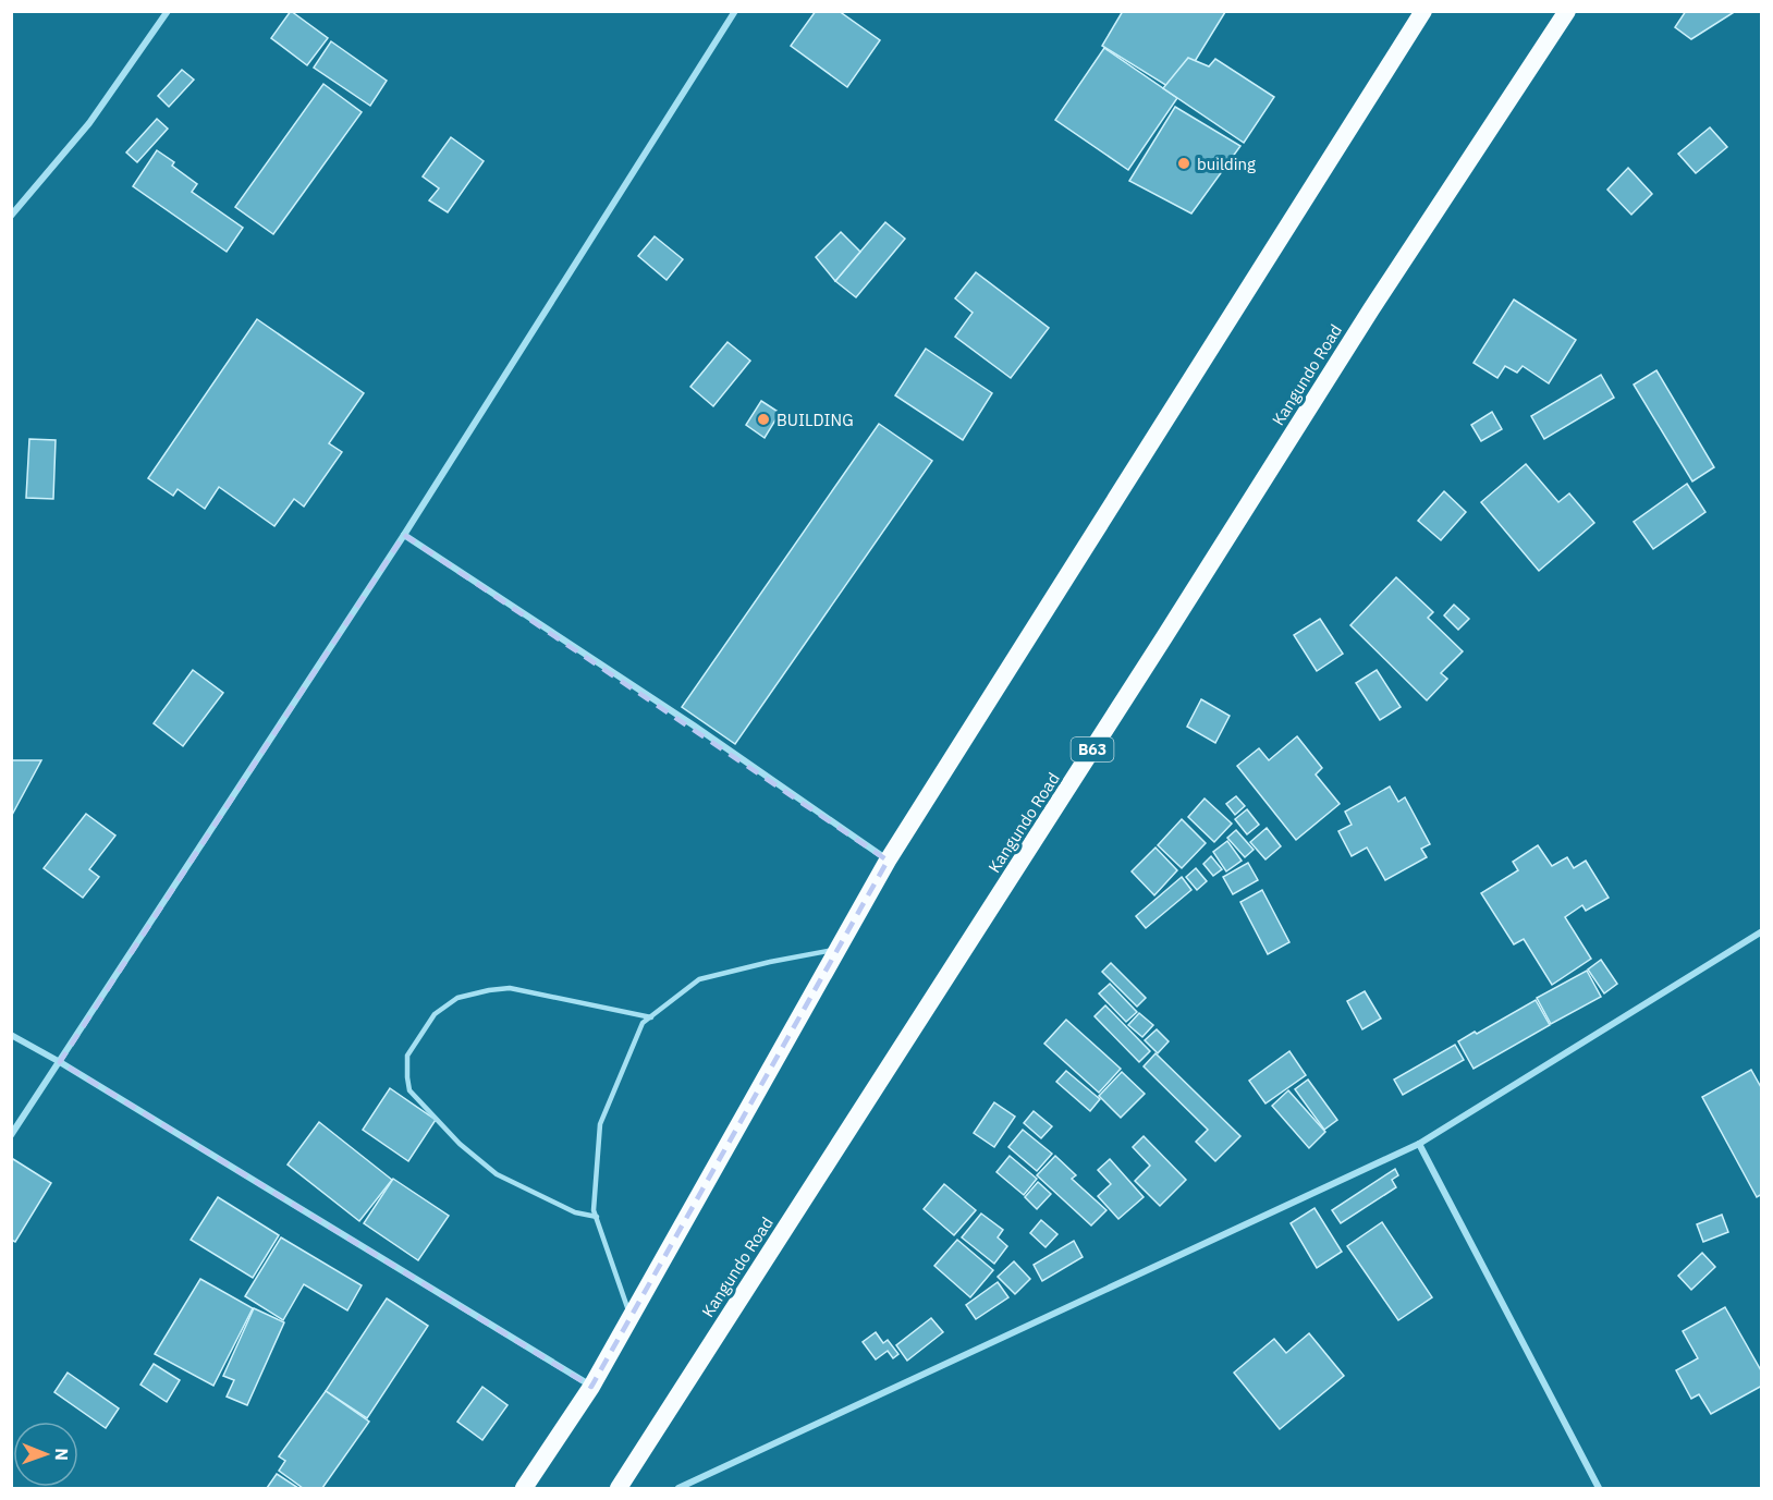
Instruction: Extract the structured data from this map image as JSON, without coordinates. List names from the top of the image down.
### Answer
{
  "streets": {
    "highway": ["Kangundo Road", "B63"]
  },
  "places": ["building", "BUILDING"],
  "north": "right"
}
